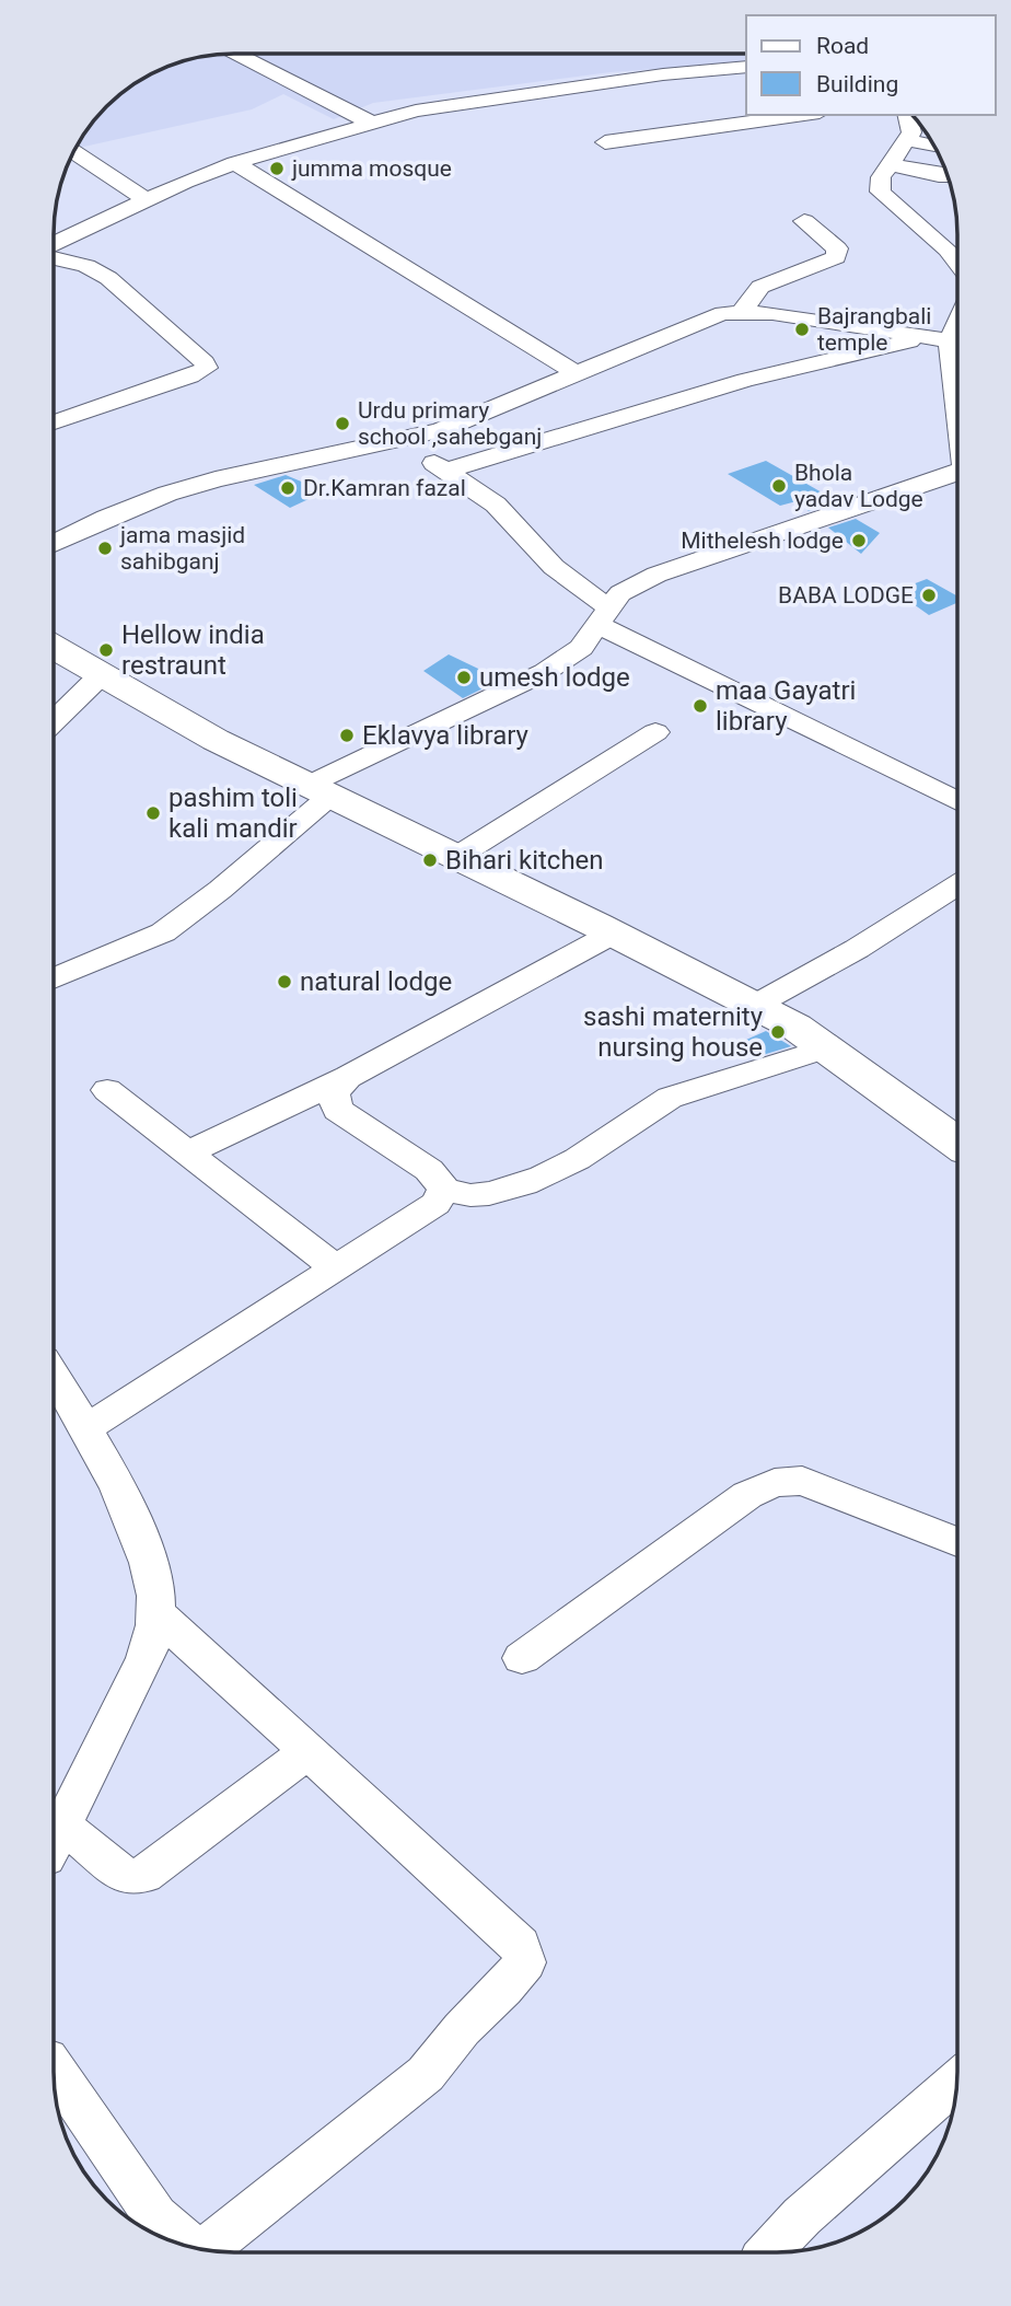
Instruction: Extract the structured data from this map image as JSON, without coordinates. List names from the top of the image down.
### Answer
{
  "places": [
    "jumma mosque",
    "Bajrangbali temple",
    "Urdu primary school ,sahebganj",
    "Bhola yadav Lodge",
    "Dr.Kamran fazal",
    "Mithelesh lodge",
    "jama masjid sahibganj",
    "BABA LODGE",
    "Hellow india restraunt",
    "umesh lodge",
    "maa Gayatri library",
    "Eklavya library",
    "pashim toli kali mandir",
    "Bihari kitchen",
    "natural lodge",
    "sashi maternity nursing house"
  ],
  "legend": ["Road", "Building"]
}
